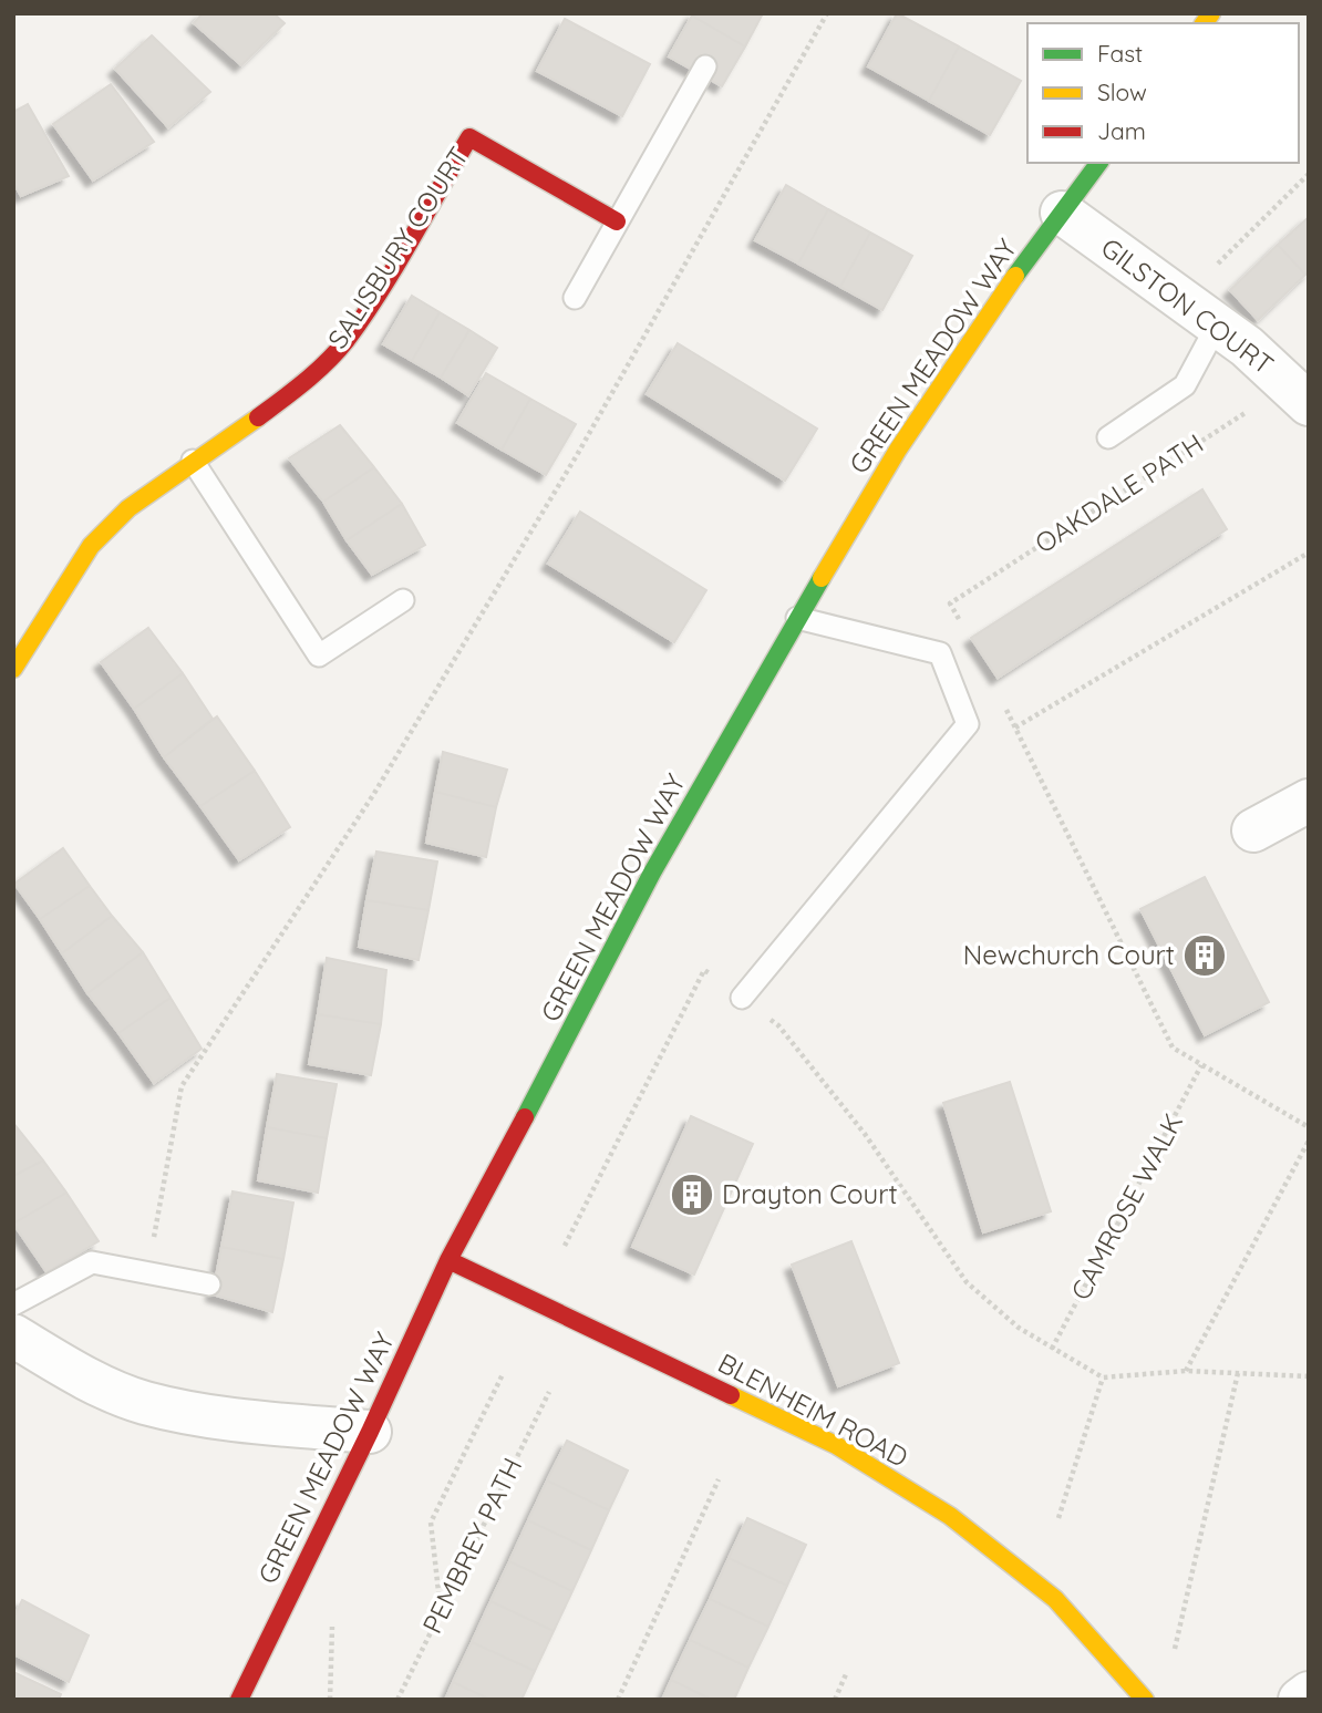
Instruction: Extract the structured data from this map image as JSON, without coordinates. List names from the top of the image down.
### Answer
{
  "streets": {
    "street": [
      "SALISBURY COURT",
      "GILSTON COURT",
      "GREEN MEADOW WAY",
      "BLENHEIM ROAD"
    ],
    "path": ["OAKDALE PATH", "CAMROSE WALK", "PEMBREY PATH"]
  },
  "crossings": [
    ["GILSTON COURT", "GREEN MEADOW WAY"],
    ["GILSTON COURT", "OAKDALE PATH"],
    ["GREEN MEADOW WAY", "BLENHEIM ROAD"]
  ],
  "places": {
    "building": ["Newchurch Court", "Drayton Court"]
  },
  "legend": ["Fast", "Slow", "Jam"]
}
